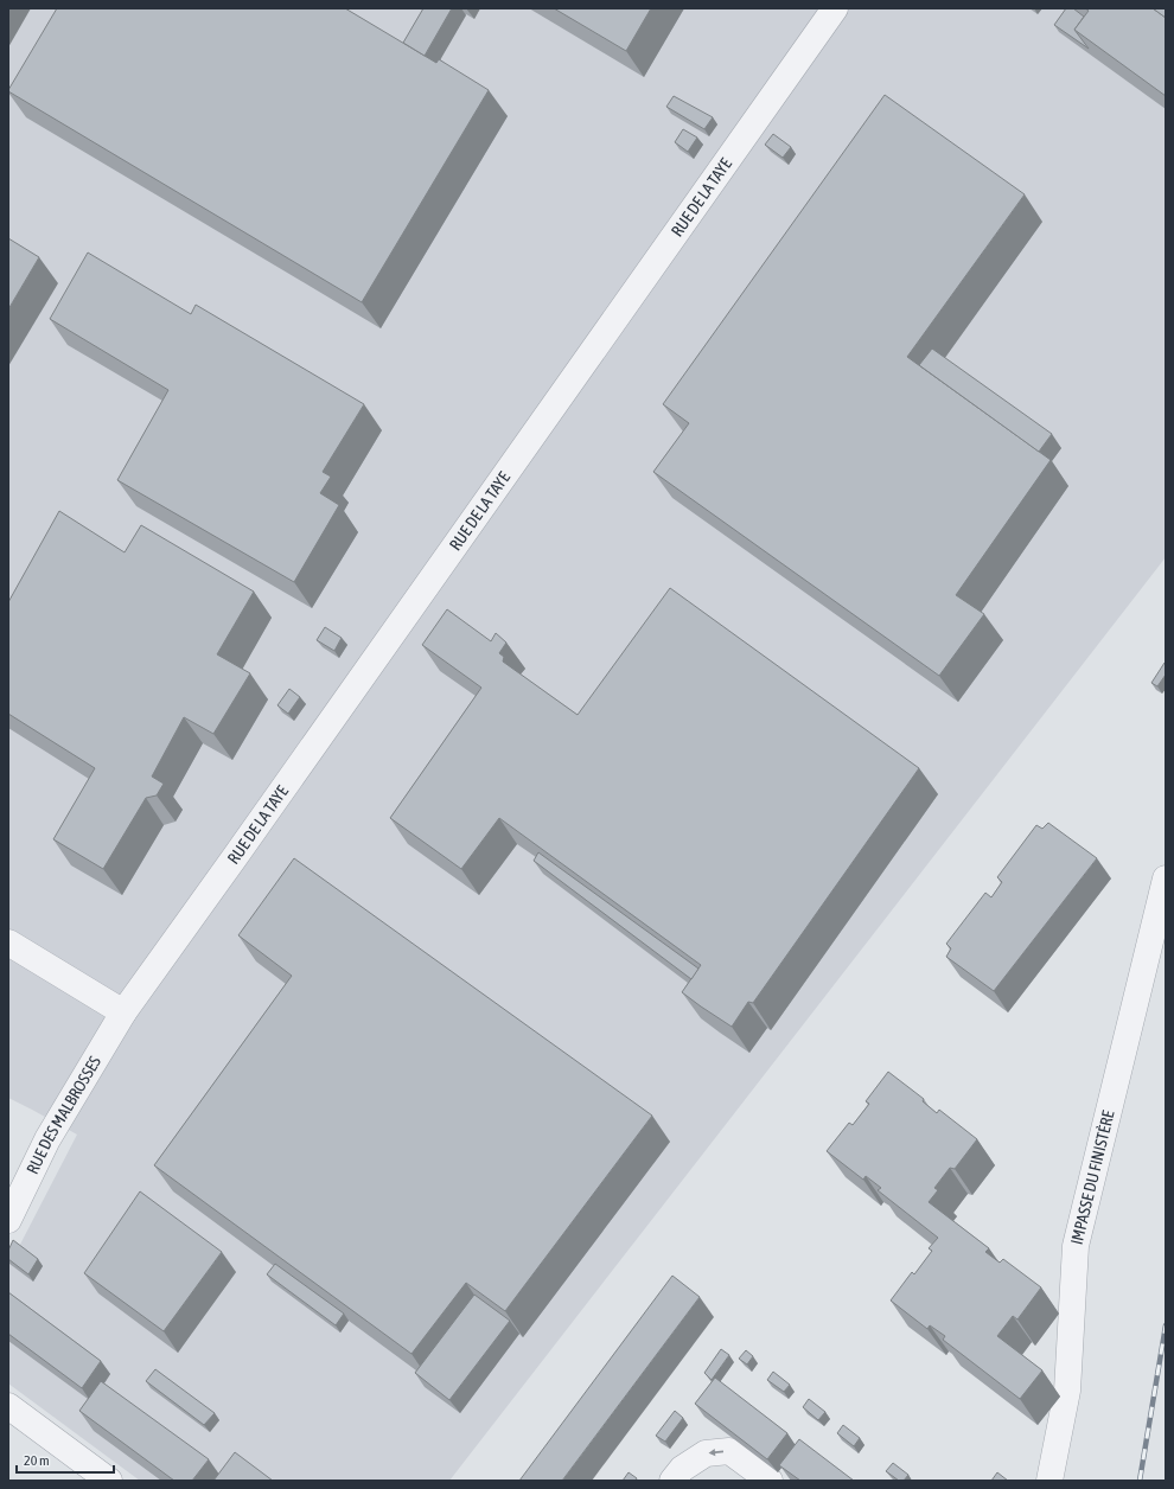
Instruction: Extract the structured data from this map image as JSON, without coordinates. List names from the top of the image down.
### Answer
{
  "streets": {
    "street": ["RUE DE LA TAYE", "RUE DES MALBROSSES", "IMPASSE DU FINISTÈRE"]
  },
  "crossings": [
    ["RUE DE LA TAYE", "RUE DES MALBROSSES"]
  ],
  "scale_bar": "20 m"
}
